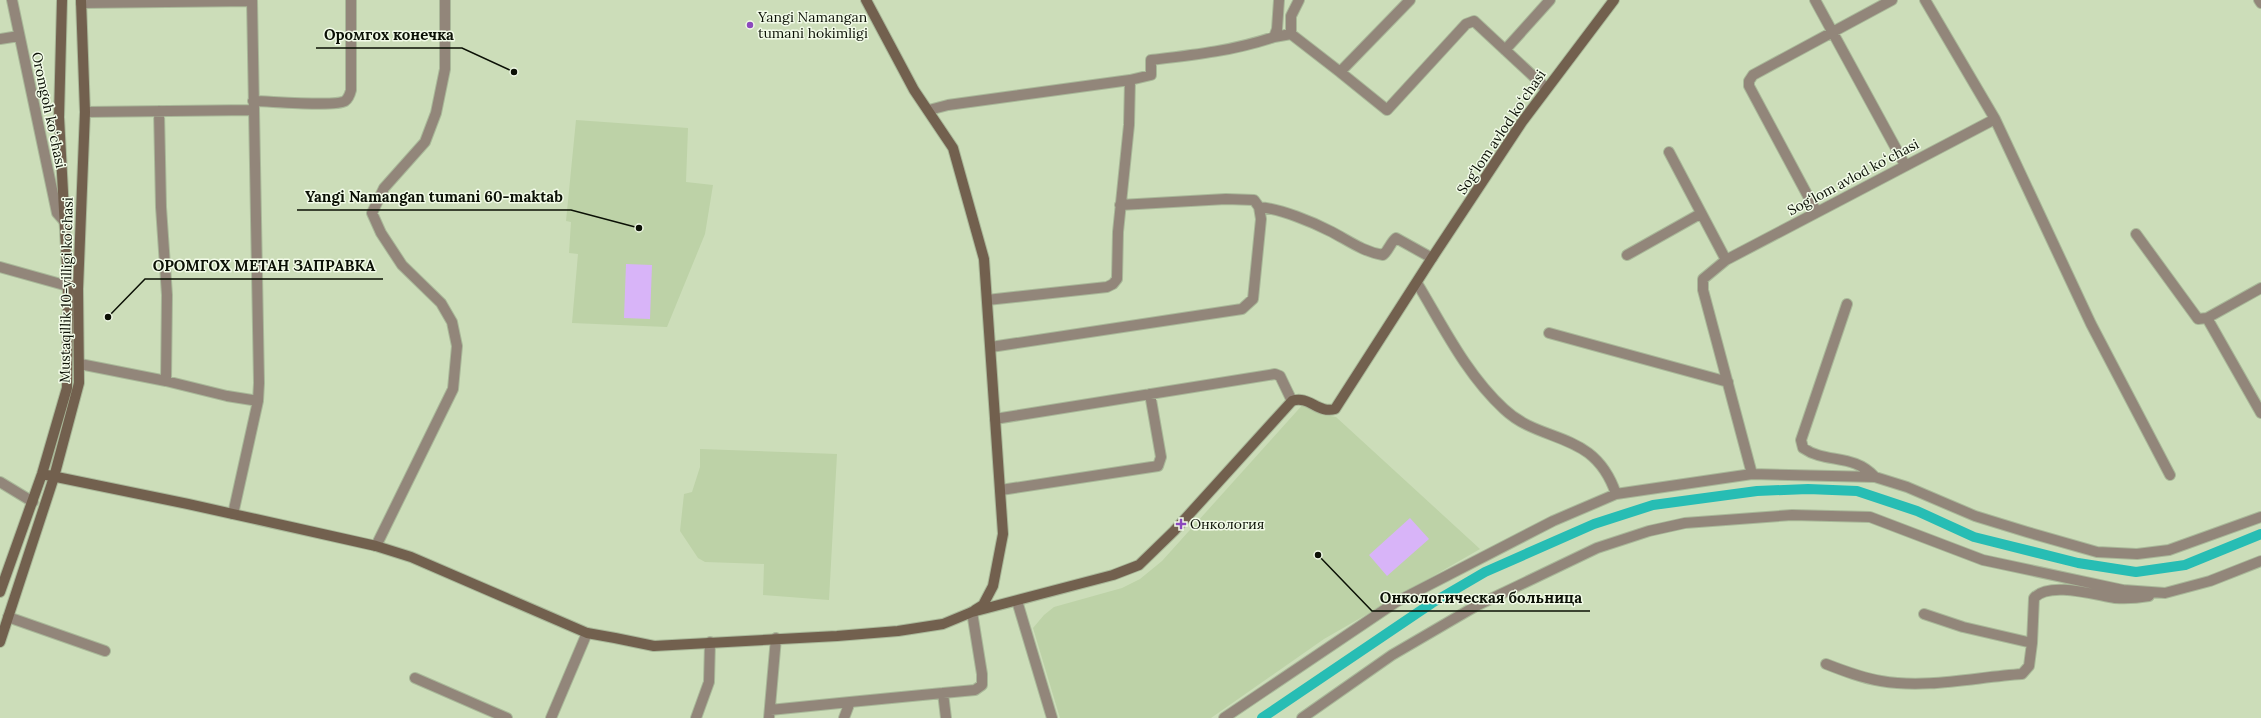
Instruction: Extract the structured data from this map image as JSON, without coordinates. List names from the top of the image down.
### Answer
{
  "streets": {
    "street": ["Oromgoh koʻchasi", "Sogʻlom avlod koʻchasi", "Mustaqillik 10-yilligi ko'chasi"]
  },
  "crossings": [
    ["Oromgoh koʻchasi", "Mustaqillik 10-yilligi ko'chasi"]
  ],
  "places": {
    "other": [
      "Yangi Namangan tumani hokimligi",
      "Оромгох конечка",
      "Yangi Namangan tumani 60-maktab",
      "ОРОМГОХ МЕТАН ЗАПРАВКА",
      "Онкологическая больница"
    ],
    "health": ["Онкология"]
  }
}
